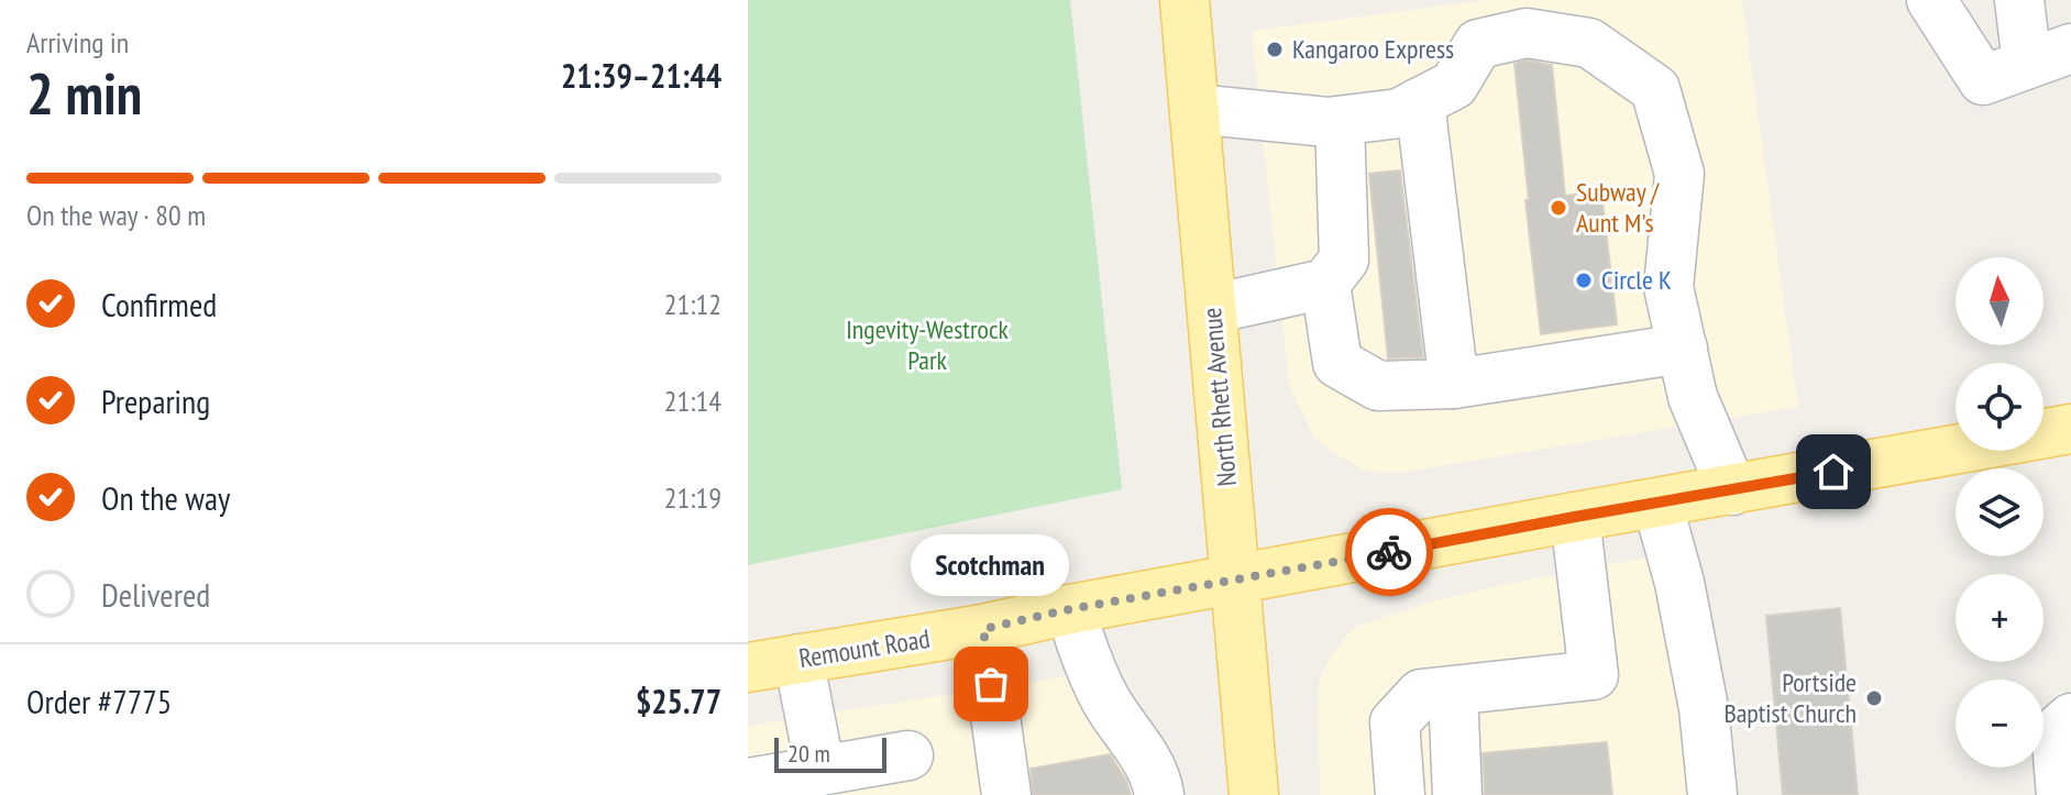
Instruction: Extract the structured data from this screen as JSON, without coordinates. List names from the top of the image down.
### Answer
{
  "streets": {
    "main road": ["North Rhett Avenue", "Remount Road"]
  },
  "crossings": [
    ["North Rhett Avenue", "Remount Road"]
  ],
  "parks": ["Ingevity-Westrock Park"],
  "places": [
    "Kangaroo Express",
    "Subway / Aunt M's",
    "Circle K",
    "Scotchman",
    "Portside Baptist Church"
  ],
  "scale_bar": "20 m",
  "north": "top",
  "page": {
    "heading": ["2 min", "Arriving in", "21:39–21:44"],
    "panel": ["Order #7775", "$25.77"],
    "bar": "On the way · 80 m",
    "list": [
      ["Confirmed", "21:12"],
      ["Preparing", "21:14"],
      ["On the way", "21:19"],
      "Delivered"
    ],
    "map_buttons": ["+", "−"],
    "bubble": "Scotchman",
    "scale": "20 m"
  }
}
